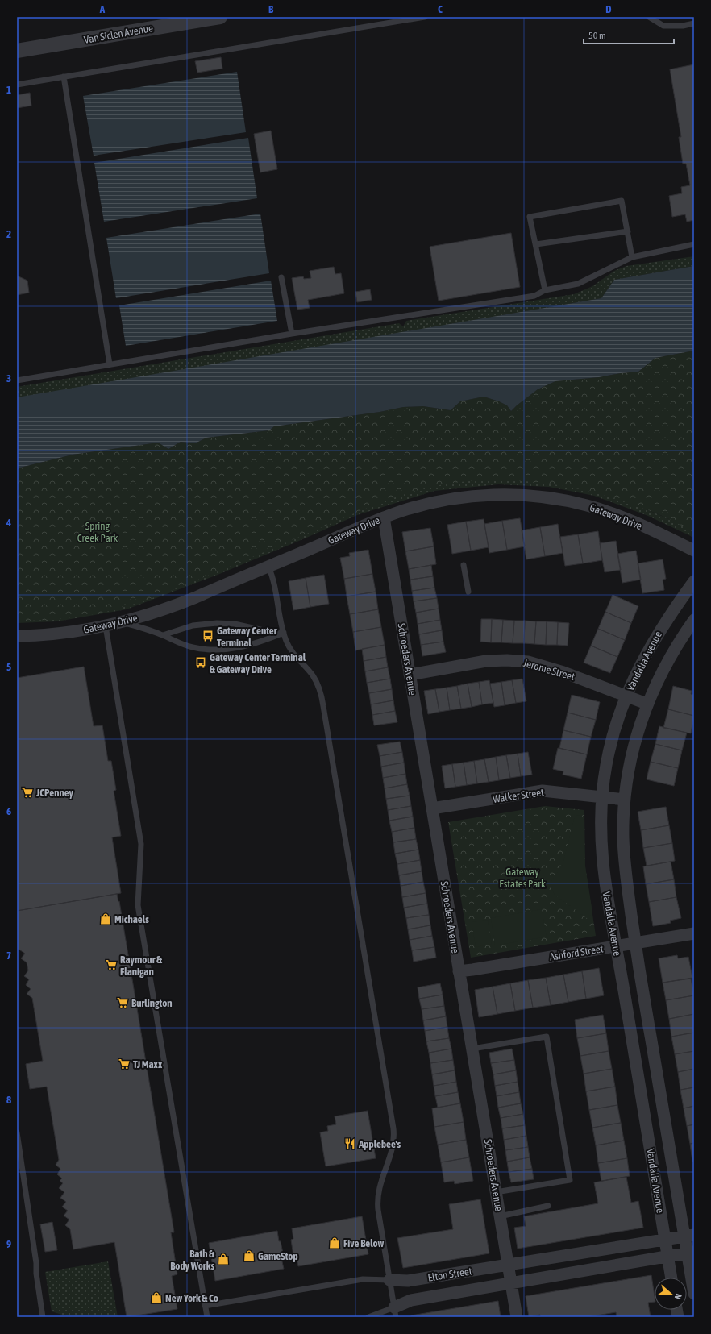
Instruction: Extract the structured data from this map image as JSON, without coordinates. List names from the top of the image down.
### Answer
{
  "streets": {
    "street": [
      "Van Siclen Avenue",
      "Gateway Drive",
      "Schroeders Avenue",
      "Vandalia Avenue",
      "Jerome Street",
      "Walker Street",
      "Ashford Street",
      "Elton Street"
    ]
  },
  "crossings": [
    ["Gateway Drive", "Schroeders Avenue"],
    ["Schroeders Avenue", "Jerome Street"],
    ["Schroeders Avenue", "Walker Street"],
    ["Schroeders Avenue", "Ashford Street"],
    ["Schroeders Avenue", "Elton Street"],
    ["Vandalia Avenue", "Jerome Street"],
    ["Vandalia Avenue", "Walker Street"],
    ["Vandalia Avenue", "Ashford Street"],
    ["Vandalia Avenue", "Elton Street"]
  ],
  "parks": ["Spring Creek Park", "Gateway Estates Park"],
  "places": {
    "bus stop": ["Gateway Center Terminal", "Gateway Center Terminal & Gateway Drive"],
    "supermarket": [
      "JCPenney",
      "Raymour & Flanigan",
      "Burlington",
      "TJ Maxx"
    ],
    "shop": [
      "Michaels",
      "Five Below",
      "GameStop",
      "Bath & Body Works",
      "New York & Co"
    ],
    "restaurant": ["Applebee's"]
  },
  "scale_bar": "50 m",
  "north": "right",
  "grid": {
    "columns": [
      "A",
      "B",
      "C",
      "D"
    ],
    "rows": [
      "1",
      "2",
      "3",
      "4",
      "5",
      "6",
      "7",
      "8",
      "9"
    ]
  }
}
